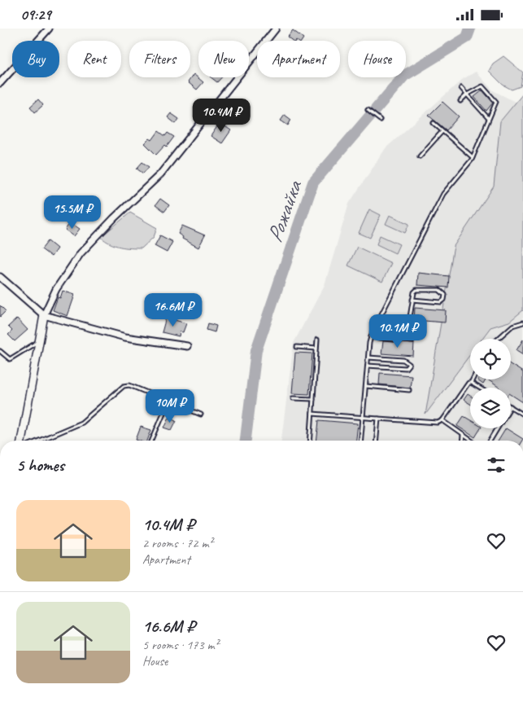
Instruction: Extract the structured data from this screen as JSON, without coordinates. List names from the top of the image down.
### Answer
{
  "water": ["Рожайка"],
  "page": {
    "status": "09:29",
    "chip": [
      "Buy",
      "Rent",
      "Filters",
      "New",
      "Apartment",
      "House"
    ],
    "price": [
      "10.4M ₽",
      "15.5M ₽",
      "16.6M ₽",
      "10.1M ₽",
      "10M ₽"
    ],
    "heading": "5 homes",
    "list": [
      {
        "name": "10.4M ₽",
        "note": "2 rooms · 72 m² · Apartment"
      },
      {
        "name": "16.6M ₽",
        "note": "5 rooms · 173 m² · House"
      }
    ]
  }
}
